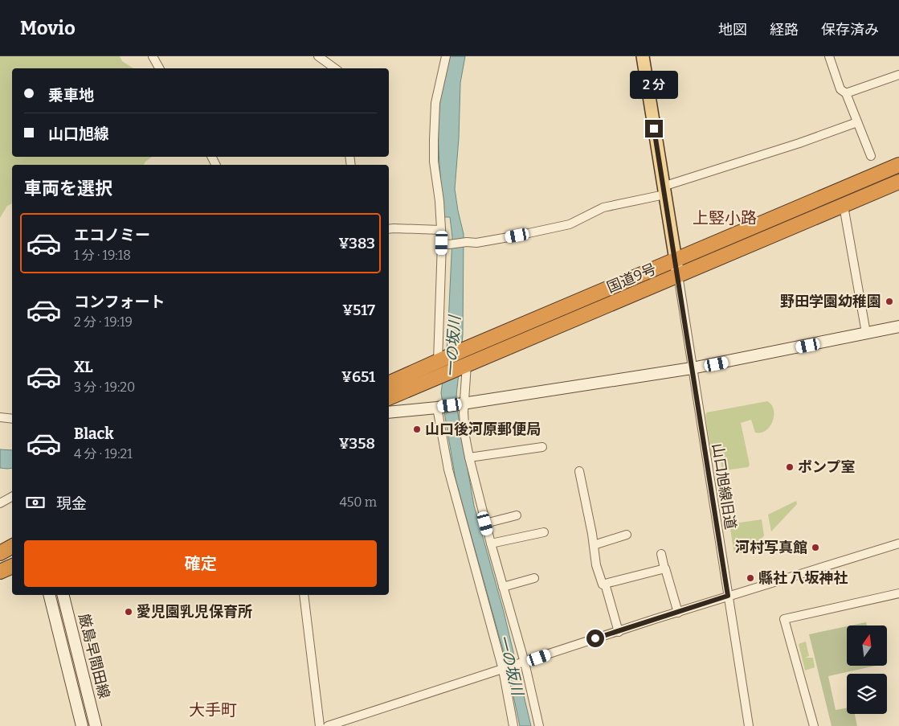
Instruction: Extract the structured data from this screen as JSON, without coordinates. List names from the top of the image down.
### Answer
{
  "streets": {
    "highway": ["国道9号"],
    "street": ["山口旭線旧道", "厳島早間田線"]
  },
  "crossings": [
    ["国道9号", "山口旭線旧道"]
  ],
  "districts": ["上竪小路", "大手町"],
  "water": ["一の坂川"],
  "places": [
    "野田学園幼稚園",
    "山口後河原郵便局",
    "ポンプ室",
    "河村写真館",
    "縣社 八坂神社",
    "愛児園乳児保育所"
  ],
  "north": "top",
  "page": {
    "header": "Movio",
    "nav": ["地図", "経路", "保存済み"],
    "banner": ["乗車地", "山口旭線"],
    "bubble": "2 分",
    "heading": "車両を選択",
    "list": [
      {
        "name": "エコノミー",
        "note": "1 分 · 19:18",
        "value": "¥383"
      },
      {
        "name": "コンフォート",
        "note": "2 分 · 19:19",
        "value": "¥517"
      },
      {
        "name": "XL",
        "note": "3 分 · 19:20",
        "value": "¥651"
      },
      {
        "name": "Black",
        "note": "4 分 · 19:21",
        "value": "¥358"
      }
    ],
    "pay": ["現金", "450 m"],
    "buttons": "確定"
  }
}
